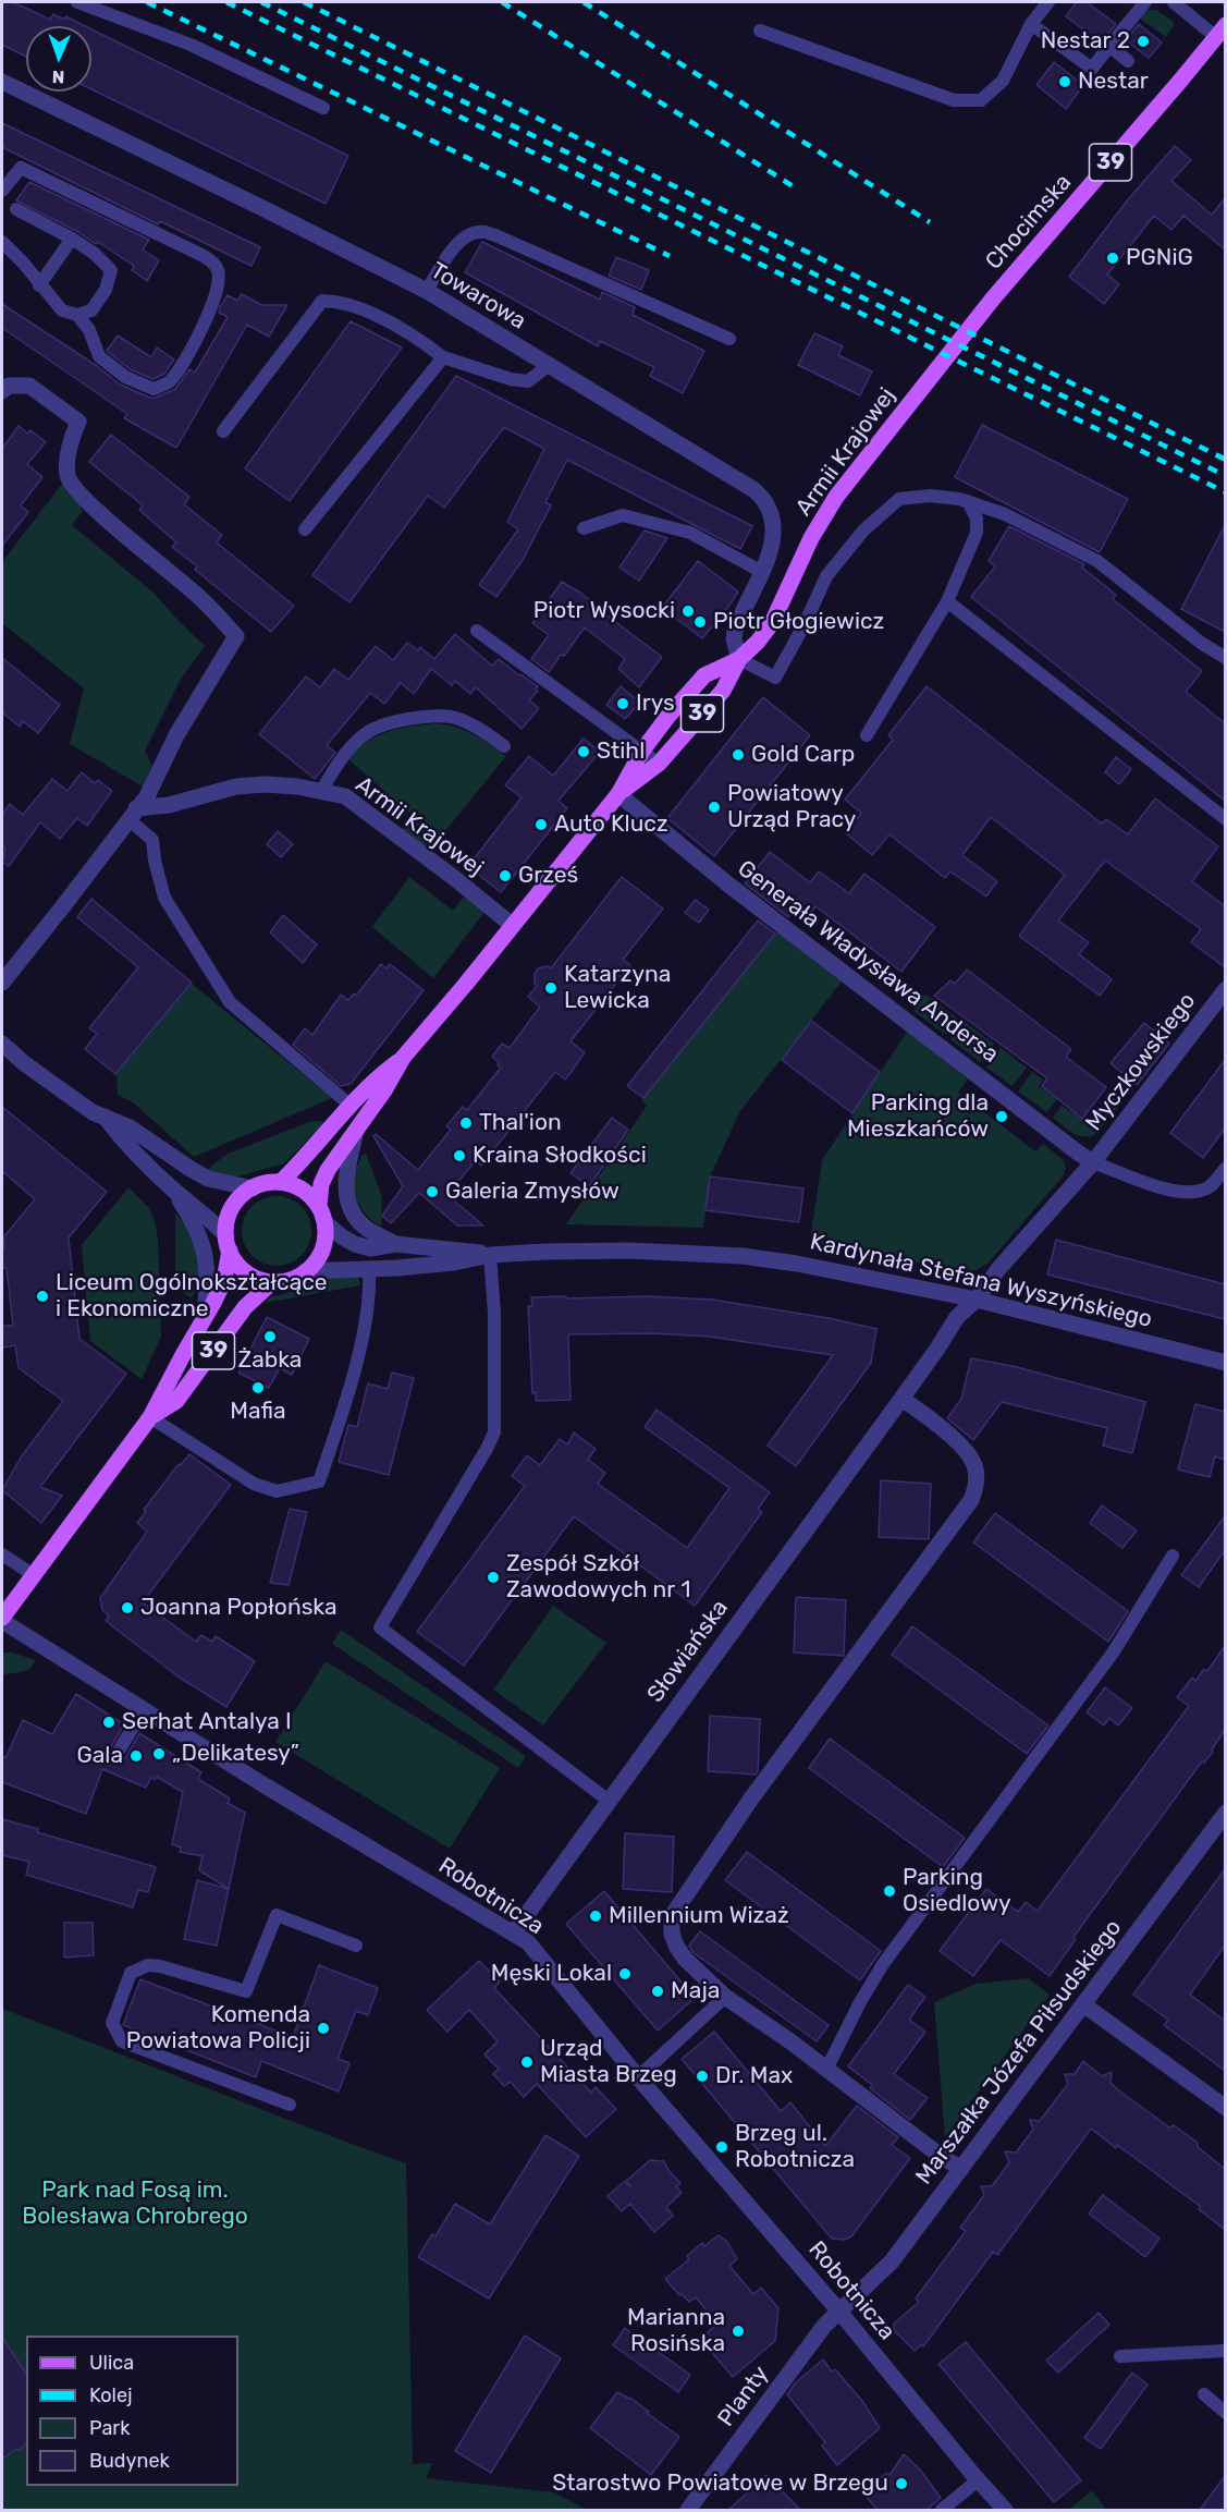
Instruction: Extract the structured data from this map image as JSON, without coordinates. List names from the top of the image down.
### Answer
{
  "streets": {
    "main road": ["39", "Chocimska", "Armii Krajowej"],
    "street": [
      "Towarowa",
      "Generała Władysława Andersa",
      "Myczkowskiego",
      "Kardynała Stefana Wyszyńskiego",
      "Słowiańska",
      "Robotnicza",
      "Marszałka Józefa Piłsudskiego",
      "Planty"
    ]
  },
  "crossings": [
    ["39", "Armii Krajowej"],
    ["39", "Kardynała Stefana Wyszyńskiego"],
    ["39", "Robotnicza"],
    ["Chocimska", "Armii Krajowej"],
    ["Towarowa", "Armii Krajowej"],
    ["Armii Krajowej", "Generała Władysława Andersa"],
    ["Armii Krajowej", "Kardynała Stefana Wyszyńskiego"],
    ["Generała Władysława Andersa", "Myczkowskiego"],
    ["Myczkowskiego", "Kardynała Stefana Wyszyńskiego"],
    ["Myczkowskiego", "Słowiańska"],
    ["Kardynała Stefana Wyszyńskiego", "Słowiańska"],
    ["Słowiańska", "Robotnicza"],
    ["Robotnicza", "Marszałka Józefa Piłsudskiego"],
    ["Robotnicza", "Planty"],
    ["Marszałka Józefa Piłsudskiego", "Planty"]
  ],
  "parks": ["Park nad Fosą im. Bolesława Chrobrego"],
  "places": [
    "Nestar 2",
    "Nestar",
    "PGNiG",
    "Piotr Wysocki",
    "Piotr Głogiewicz",
    "Irys",
    "Stihl",
    "Gold Carp",
    "Powiatowy Urząd Pracy",
    "Auto Klucz",
    "Grześ",
    "Katarzyna Lewicka",
    "Parking dla Mieszkańców",
    "Thal'ion",
    "Kraina Słodkości",
    "Galeria Zmysłów",
    "Liceum Ogólnokształcące i Ekonomiczne",
    "Żabka",
    "Mafia",
    "Zespół Szkół Zawodowych nr 1",
    "Joanna Popłońska",
    "Serhat Antalya I",
    "„Delikatesy”",
    "Gala",
    "Parking Osiedlowy",
    "Millennium Wizaż",
    "Męski Lokal",
    "Maja",
    "Komenda Powiatowa Policji",
    "Urząd Miasta Brzeg",
    "Dr. Max",
    "Brzeg ul. Robotnicza",
    "Marianna Rosińska",
    "Starostwo Powiatowe w Brzegu"
  ],
  "legend": [
    "Ulica",
    "Kolej",
    "Park",
    "Budynek"
  ],
  "north": "bottom"
}
